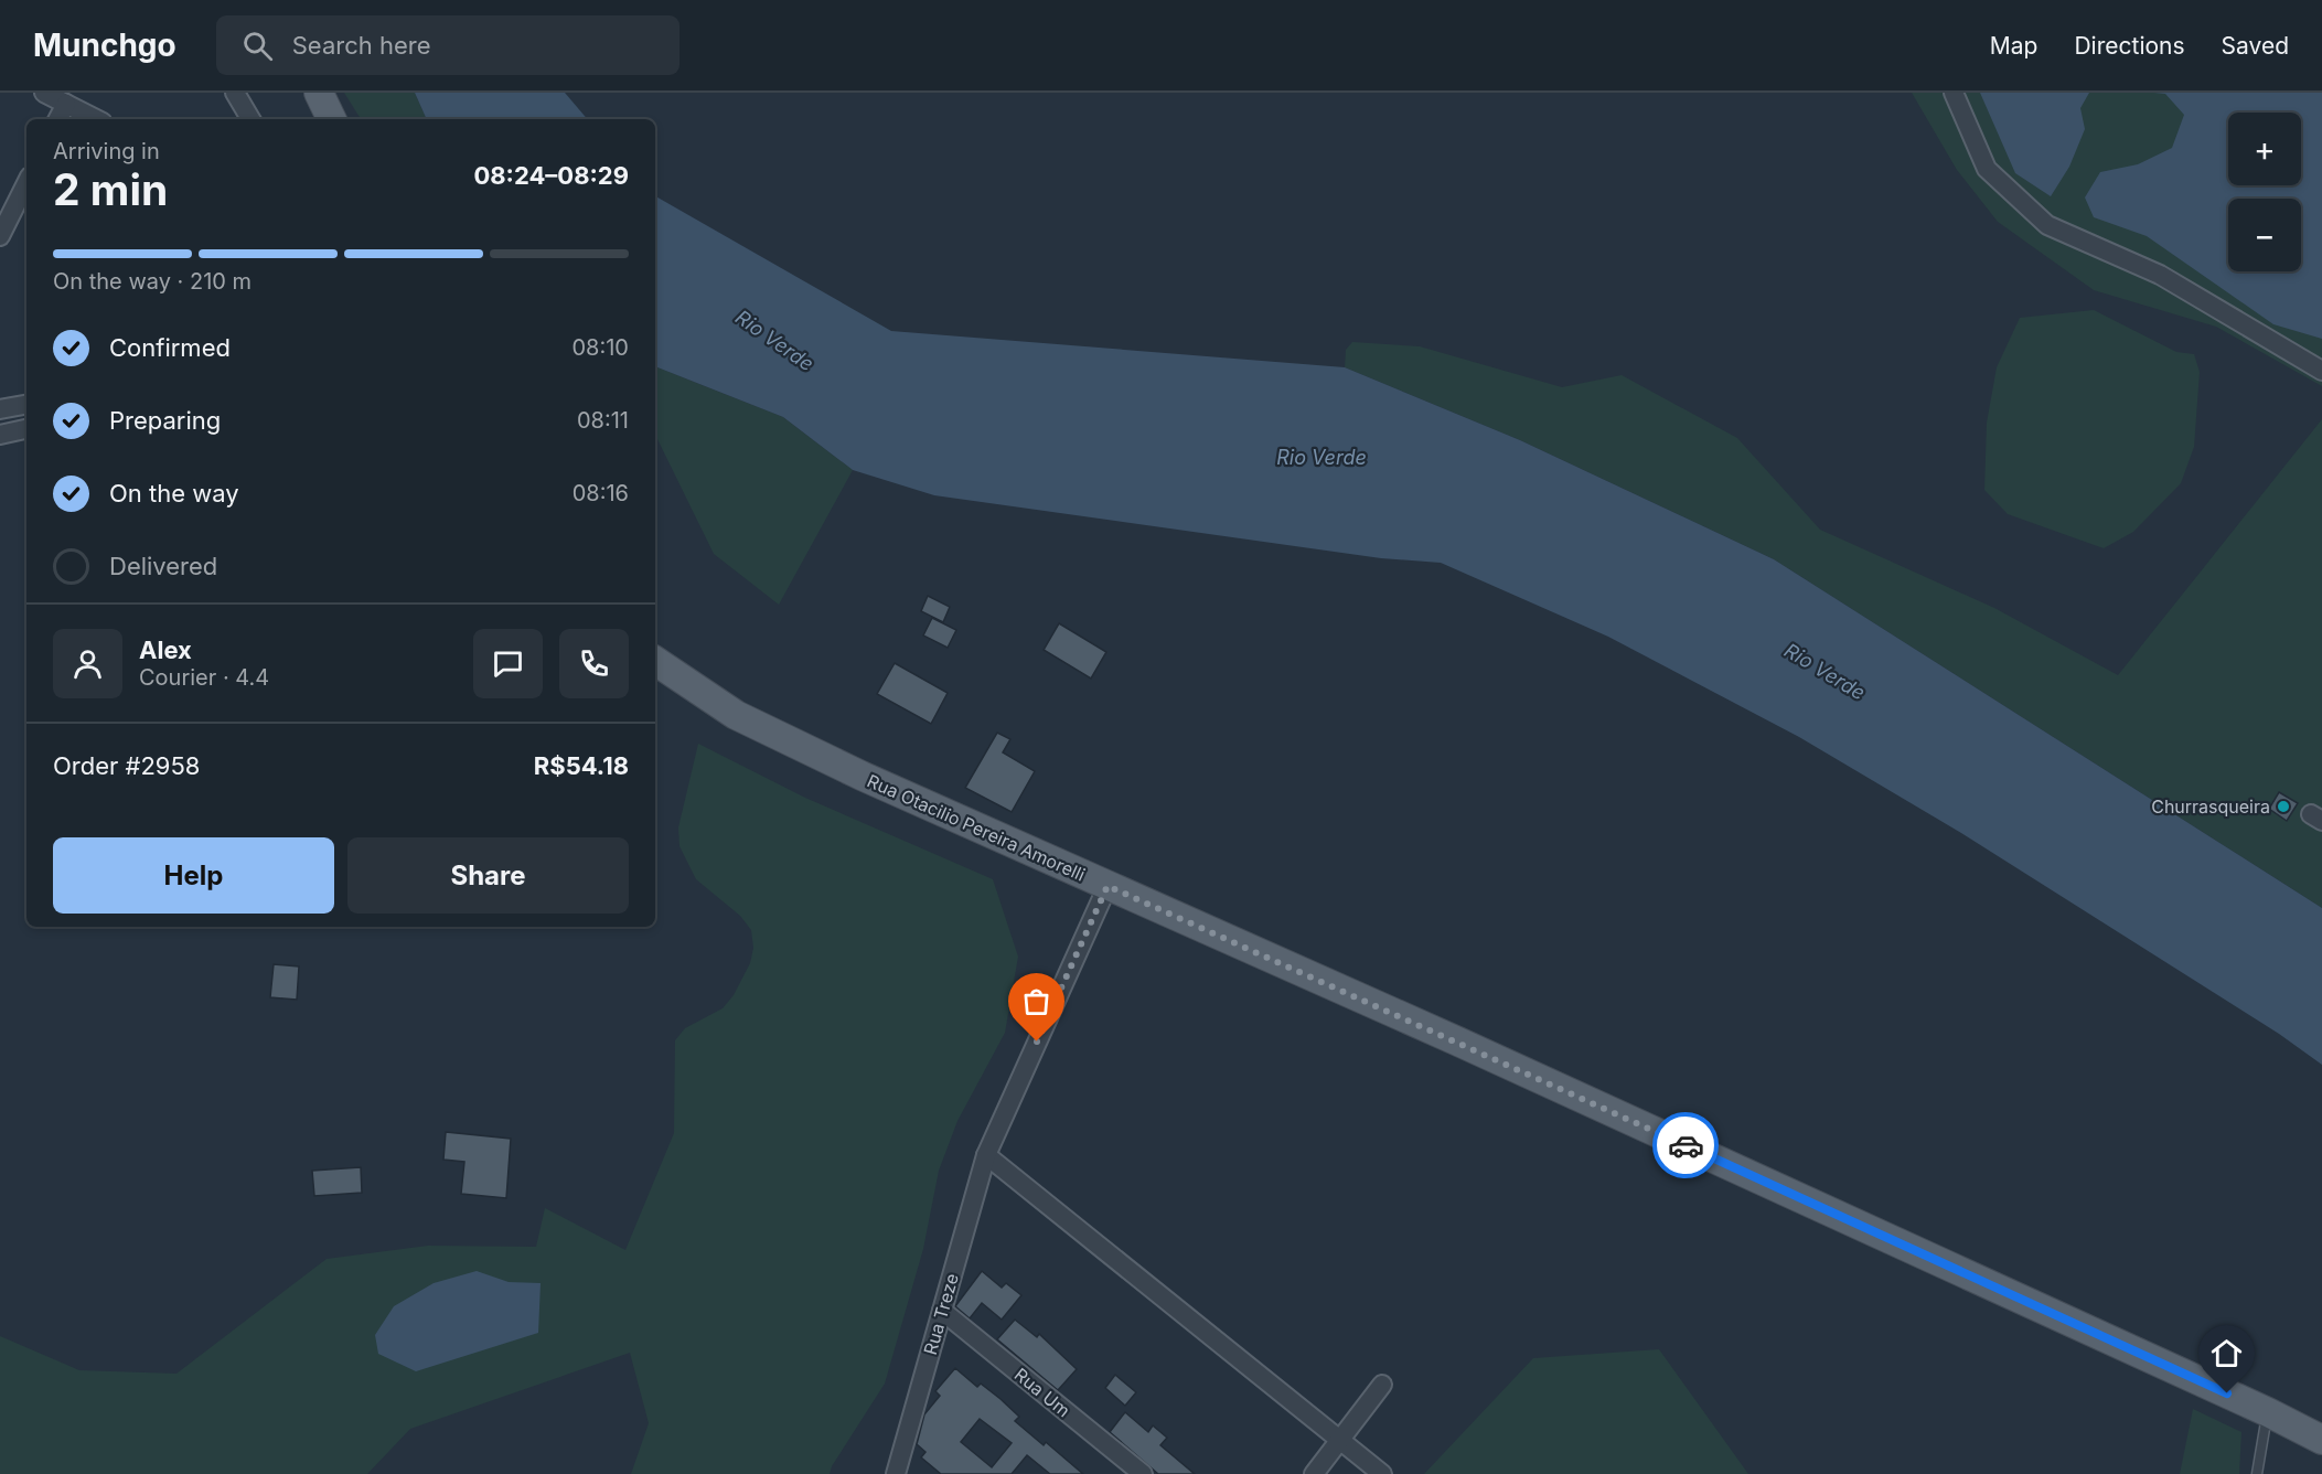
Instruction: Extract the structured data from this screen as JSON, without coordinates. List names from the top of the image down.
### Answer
{
  "streets": {
    "main road": ["Rua Otacilio Pereira Amorelli"],
    "street": ["Rua Treze", "Rua Um"]
  },
  "crossings": [
    ["Rua Otacilio Pereira Amorelli", "Rua Treze"],
    ["Rua Treze", "Rua Um"]
  ],
  "water": ["Rio Verde"],
  "places": ["Churrasqueira"],
  "page": {
    "header": "Munchgo",
    "search": "Search here",
    "nav": ["Map", "Directions", "Saved"],
    "map_buttons": ["+", "−"],
    "heading": ["2 min", "Arriving in", "08:24–08:29"],
    "panel": [
      "Alex",
      "Courier · 4.4",
      "Order #2958",
      "R$54.18"
    ],
    "bar": "On the way · 210 m",
    "list": [
      ["Confirmed", "08:10"],
      ["Preparing", "08:11"],
      ["On the way", "08:16"],
      "Delivered"
    ],
    "buttons": ["Help", "Share"]
  }
}
